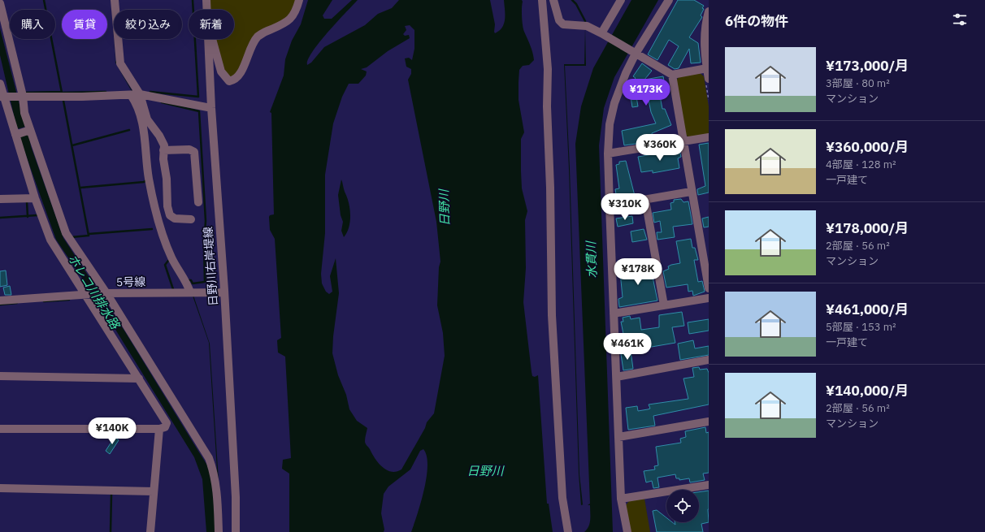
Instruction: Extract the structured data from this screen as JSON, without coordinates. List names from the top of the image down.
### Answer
{
  "streets": {
    "street": ["日野川右岸堤線", "5号線"]
  },
  "crossings": [
    ["日野川右岸堤線", "5号線"]
  ],
  "water": ["日野川", "水貫川", "ホレコ川排水路"],
  "page": {
    "heading": "6件の物件",
    "chip": [
      "購入",
      "賃貸",
      "絞り込み",
      "新着"
    ],
    "list": [
      {
        "name": "¥173,000/月",
        "note": "3部屋 · 80 m² · マンション"
      },
      {
        "name": "¥360,000/月",
        "note": "4部屋 · 128 m² · 一戸建て"
      },
      {
        "name": "¥178,000/月",
        "note": "2部屋 · 56 m² · マンション"
      },
      {
        "name": "¥461,000/月",
        "note": "5部屋 · 153 m² · 一戸建て"
      },
      {
        "name": "¥140,000/月",
        "note": "2部屋 · 56 m² · マンション"
      }
    ],
    "price": [
      "¥173K",
      "¥360K",
      "¥310K",
      "¥178K",
      "¥461K",
      "¥140K"
    ]
  }
}
